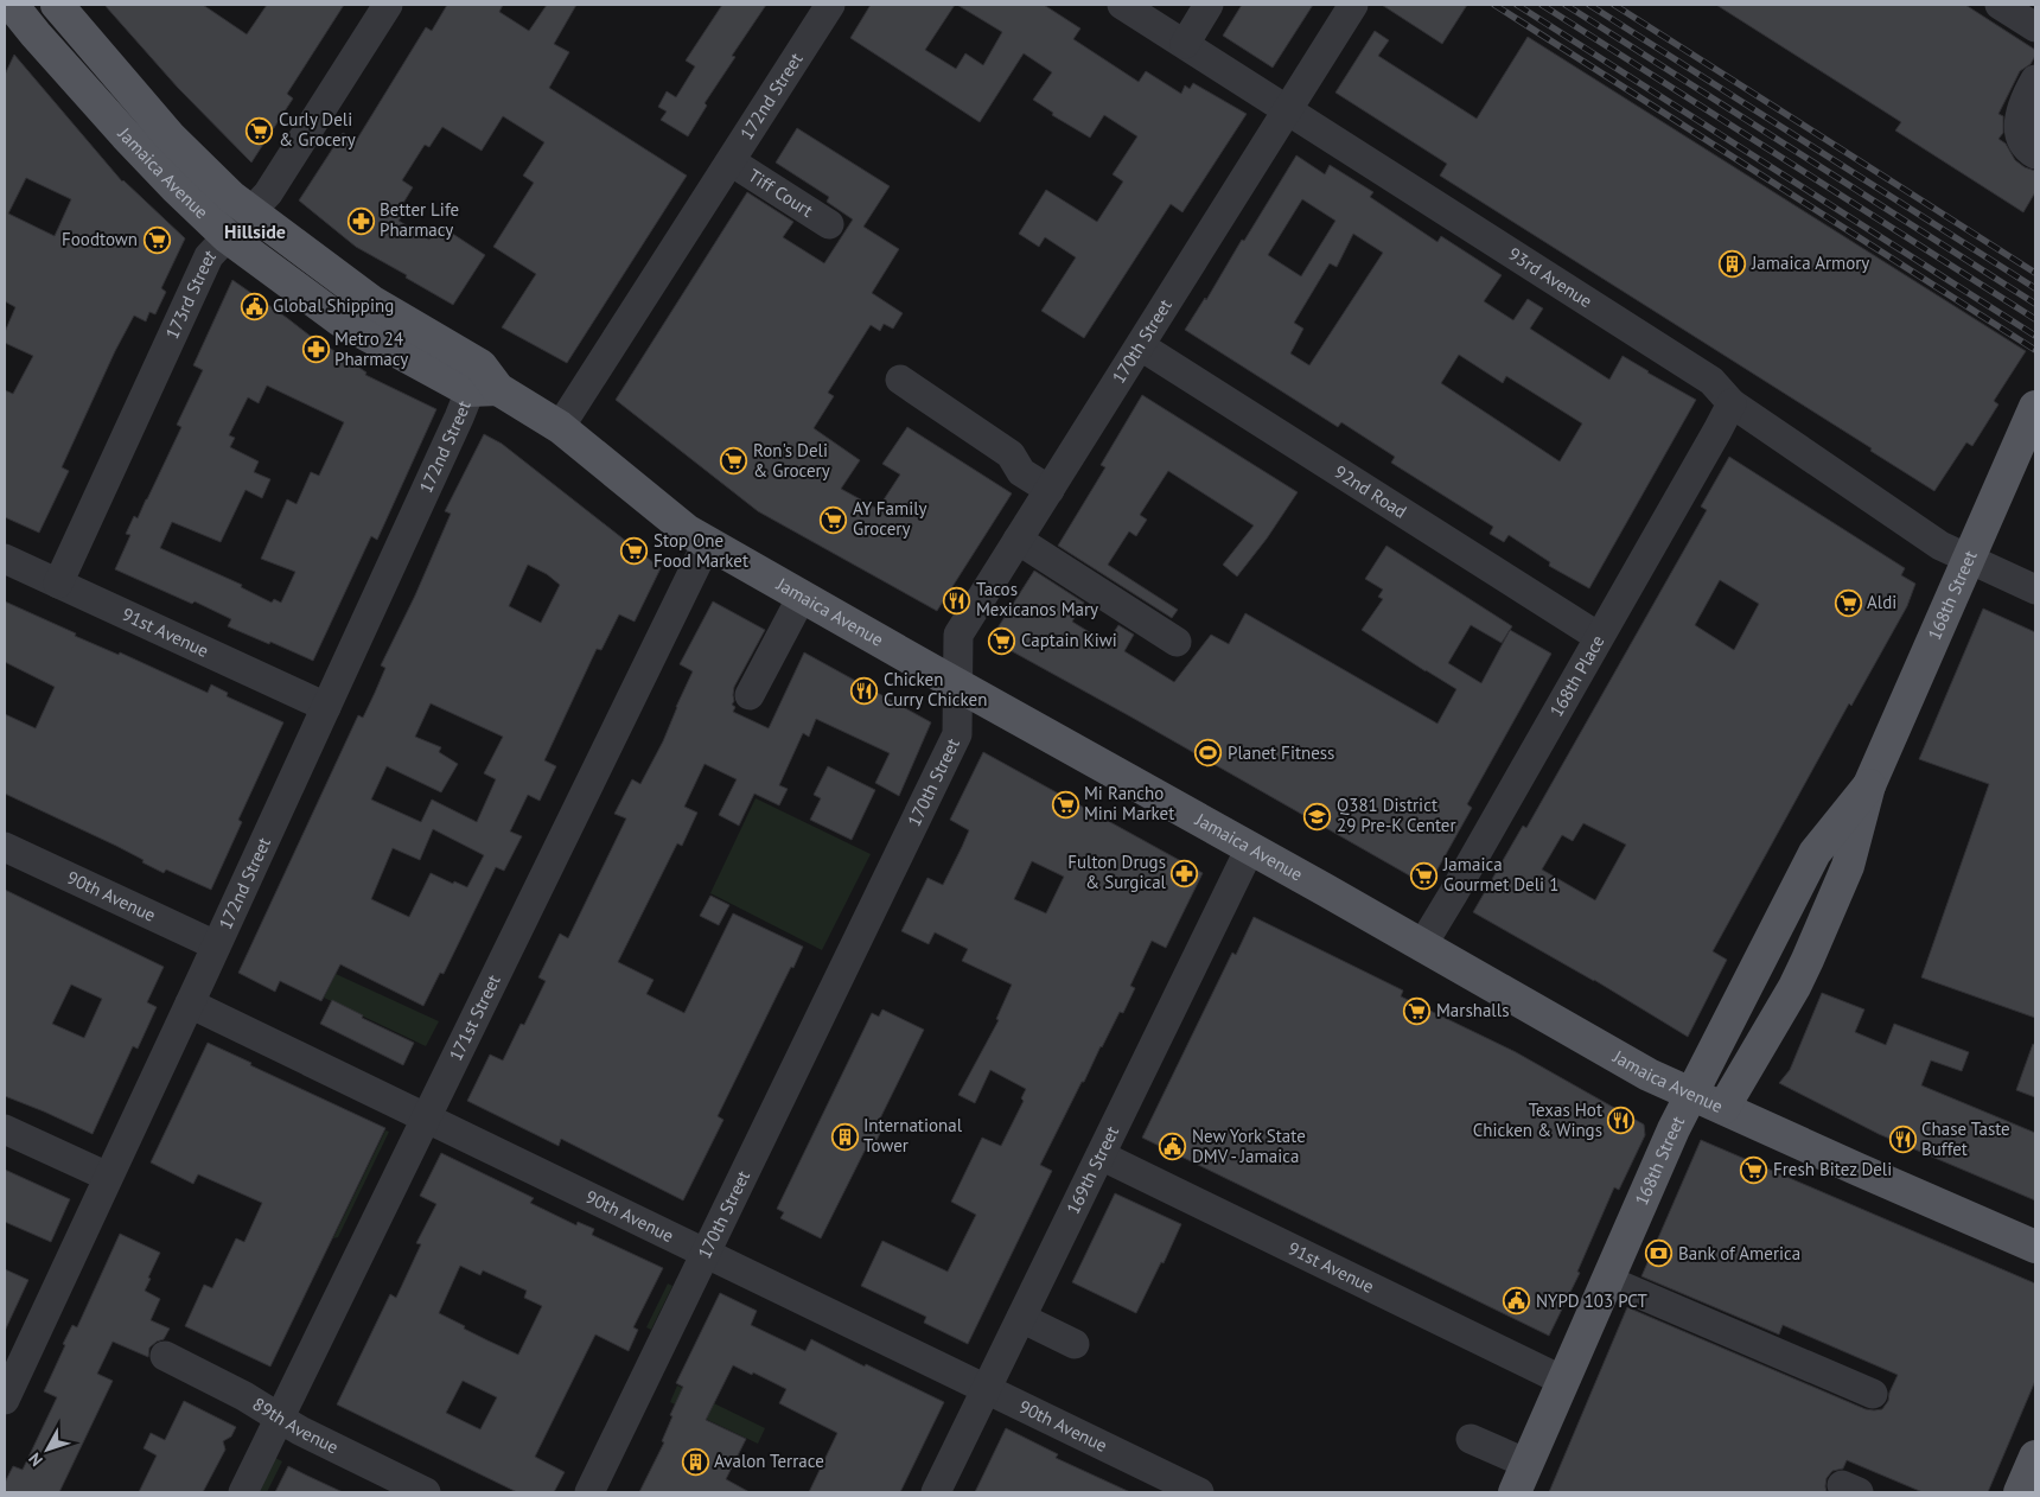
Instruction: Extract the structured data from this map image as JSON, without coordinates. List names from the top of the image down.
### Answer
{
  "streets": {
    "main road": ["Jamaica Avenue", "168th Street"],
    "street": [
      "172nd Street",
      "Tiff Court",
      "93rd Avenue",
      "173rd Street",
      "170th Street",
      "92nd Road",
      "91st Avenue",
      "168th Place",
      "90th Avenue",
      "171st Street",
      "169th Street",
      "89th Avenue"
    ]
  },
  "crossings": [
    ["172nd Street", "Jamaica Avenue"],
    ["172nd Street", "Tiff Court"],
    ["172nd Street", "91st Avenue"],
    ["172nd Street", "90th Avenue"],
    ["Jamaica Avenue", "173rd Street"],
    ["Jamaica Avenue", "170th Street"],
    ["Jamaica Avenue", "168th Street"],
    ["Jamaica Avenue", "168th Place"],
    ["Jamaica Avenue", "171st Street"],
    ["Jamaica Avenue", "169th Street"],
    ["93rd Avenue", "170th Street"],
    ["93rd Avenue", "168th Street"],
    ["93rd Avenue", "168th Place"],
    ["173rd Street", "91st Avenue"],
    ["170th Street", "92nd Road"],
    ["170th Street", "90th Avenue"],
    ["92nd Road", "168th Place"],
    ["168th Street", "91st Avenue"],
    ["91st Avenue", "169th Street"],
    ["90th Avenue", "171st Street"],
    ["90th Avenue", "169th Street"],
    ["171st Street", "89th Avenue"]
  ],
  "districts": ["Hillside"],
  "places": {
    "supermarket": [
      "Curly Deli & Grocery",
      "Foodtown",
      "Ron's Deli & Grocery",
      "AY Family Grocery",
      "Stop One Food Market",
      "Aldi",
      "Captain Kiwi",
      "Mi Rancho Mini Market",
      "Jamaica Gourmet Deli 1",
      "Marshalls",
      "Fresh Bitez Deli"
    ],
    "pharmacy": ["Better Life Pharmacy", "Metro 24 Pharmacy", "Fulton Drugs & Surgical"],
    "building": ["Jamaica Armory", "International Tower", "Avalon Terrace"],
    "public building": ["Global Shipping", "New York State DMV - Jamaica", "NYPD 103 PCT"],
    "restaurant": [
      "Tacos Mexicanos Mary",
      "Chicken Curry Chicken",
      "Texas Hot Chicken & Wings",
      "Chase Taste Buffet"
    ],
    "sports": ["Planet Fitness"],
    "school or university": ["Q381 District 29 Pre-K Center"],
    "bank": ["Bank of America"]
  },
  "north": "bottom left"
}
